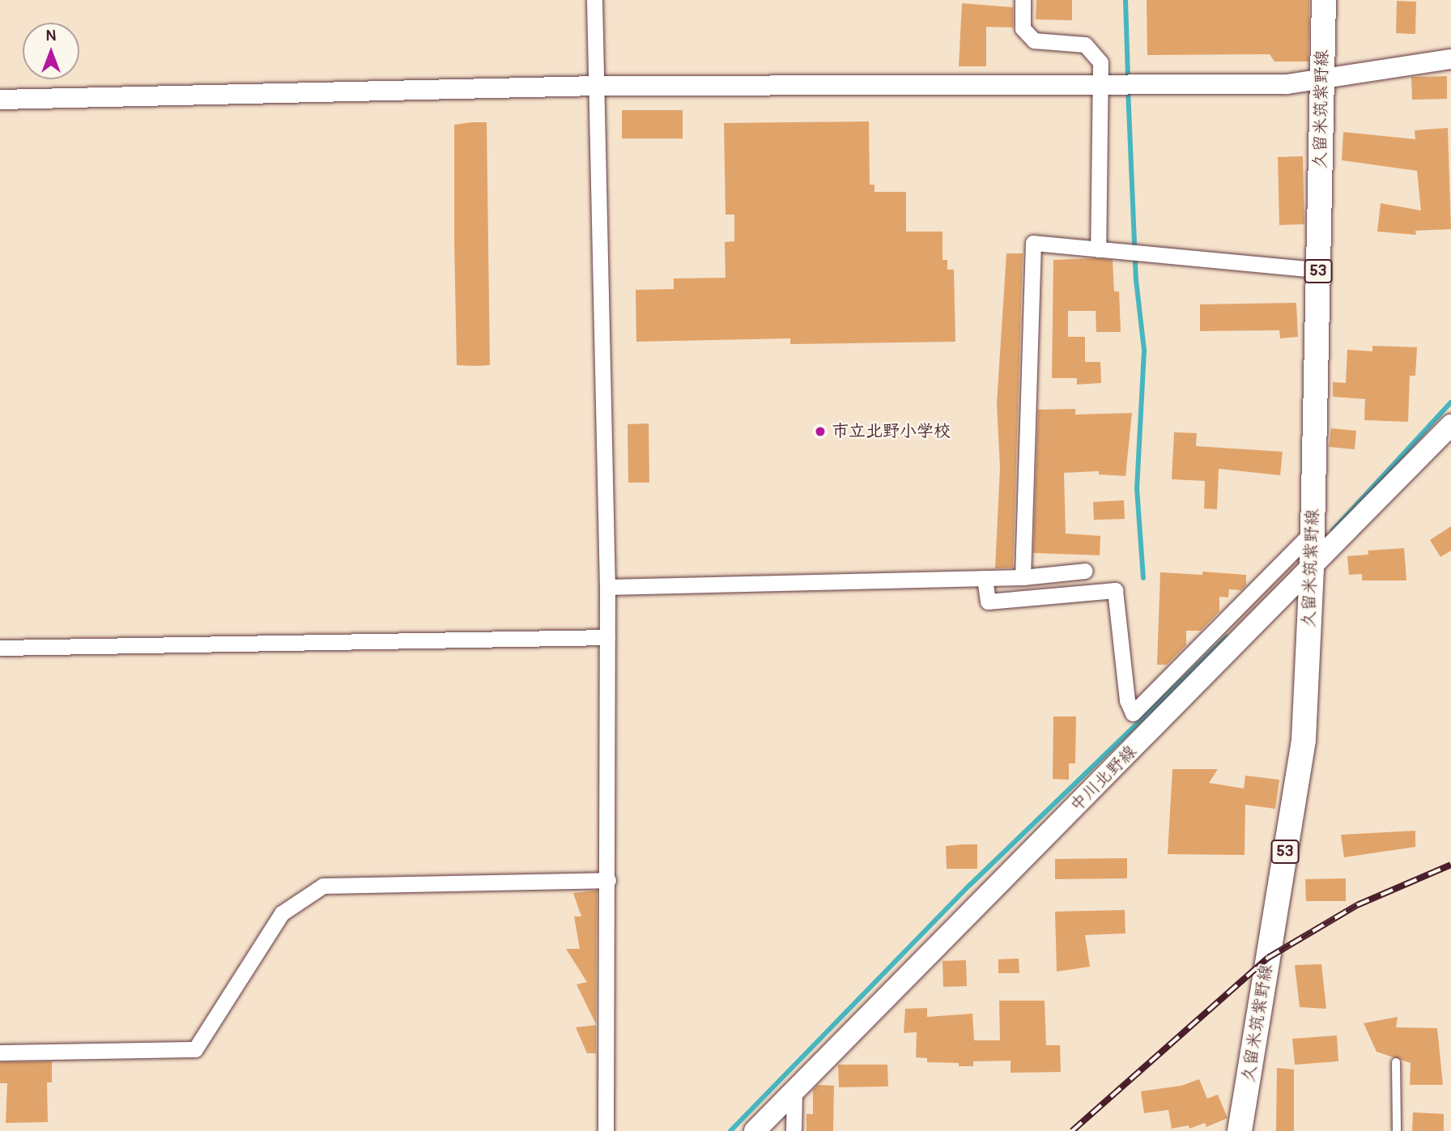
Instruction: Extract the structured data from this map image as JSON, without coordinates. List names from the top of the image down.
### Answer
{
  "streets": {
    "main road": ["久留米筑紫野線", "53", "中川北野線"]
  },
  "crossings": [
    ["久留米筑紫野線", "中川北野線"]
  ],
  "places": ["市立北野小学校"],
  "north": "top"
}
